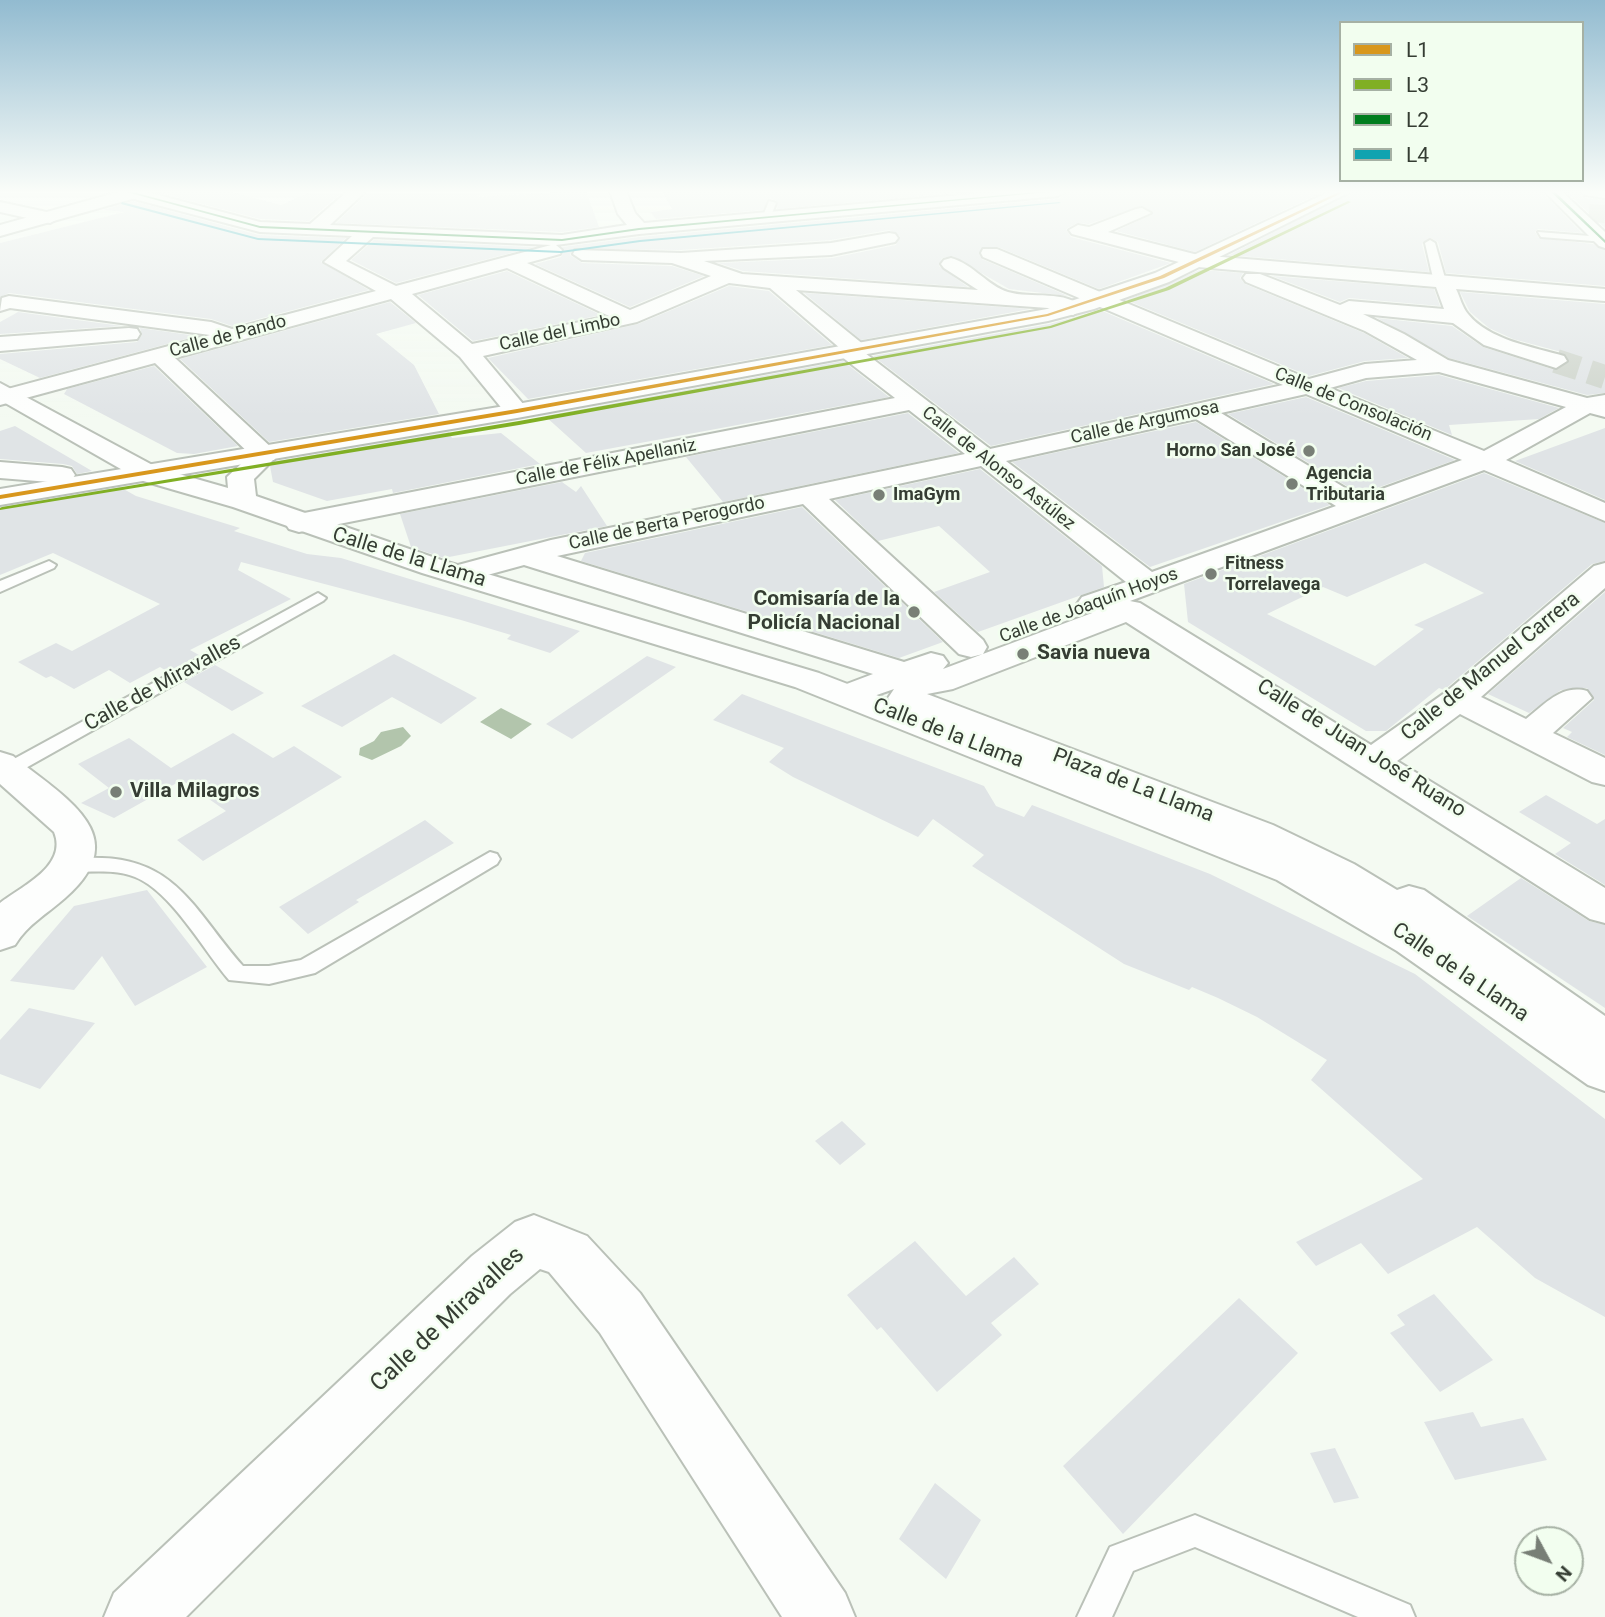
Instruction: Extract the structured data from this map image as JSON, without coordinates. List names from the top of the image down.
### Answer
{
  "streets": {
    "main road": [
      "Calle del Limbo",
      "Calle de Pando",
      "Calle de Consolación",
      "Calle de Argumosa",
      "Calle de Félix Apellaniz",
      "Calle de Alonso Astúlez",
      "Calle de Berta Perogordo",
      "Calle de la Llama",
      "Calle de Joaquín Hoyos",
      "Calle de Manuel Carrera",
      "Calle de Miravalles",
      "Calle de Juan José Ruano",
      "Plaza de La Llama"
    ]
  },
  "crossings": [
    ["Calle de Consolación", "Calle de Argumosa"],
    ["Calle de Consolación", "Calle de Joaquín Hoyos"],
    ["Calle de Argumosa", "Calle de Alonso Astúlez"],
    ["Calle de Argumosa", "Calle de Berta Perogordo"],
    ["Calle de Félix Apellaniz", "Calle de Alonso Astúlez"],
    ["Calle de Félix Apellaniz", "Calle de la Llama"],
    ["Calle de Alonso Astúlez", "Calle de Berta Perogordo"],
    ["Calle de Alonso Astúlez", "Calle de Joaquín Hoyos"],
    ["Calle de Alonso Astúlez", "Calle de Juan José Ruano"],
    ["Calle de Berta Perogordo", "Calle de la Llama"],
    ["Calle de la Llama", "Calle de Joaquín Hoyos"],
    ["Calle de Joaquín Hoyos", "Calle de Juan José Ruano"],
    ["Calle de Manuel Carrera", "Calle de Juan José Ruano"]
  ],
  "places": [
    "Horno San José",
    "Agencia Tributaria",
    "ImaGym",
    "Fitness Torrelavega",
    "Comisaría de la Policía Nacional",
    "Savia nueva",
    "Villa Milagros"
  ],
  "lines": ["transit line L1", "transit line L3"],
  "legend": [
    "L1",
    "L3",
    "L2",
    "L4"
  ],
  "north": "bottom right"
}
